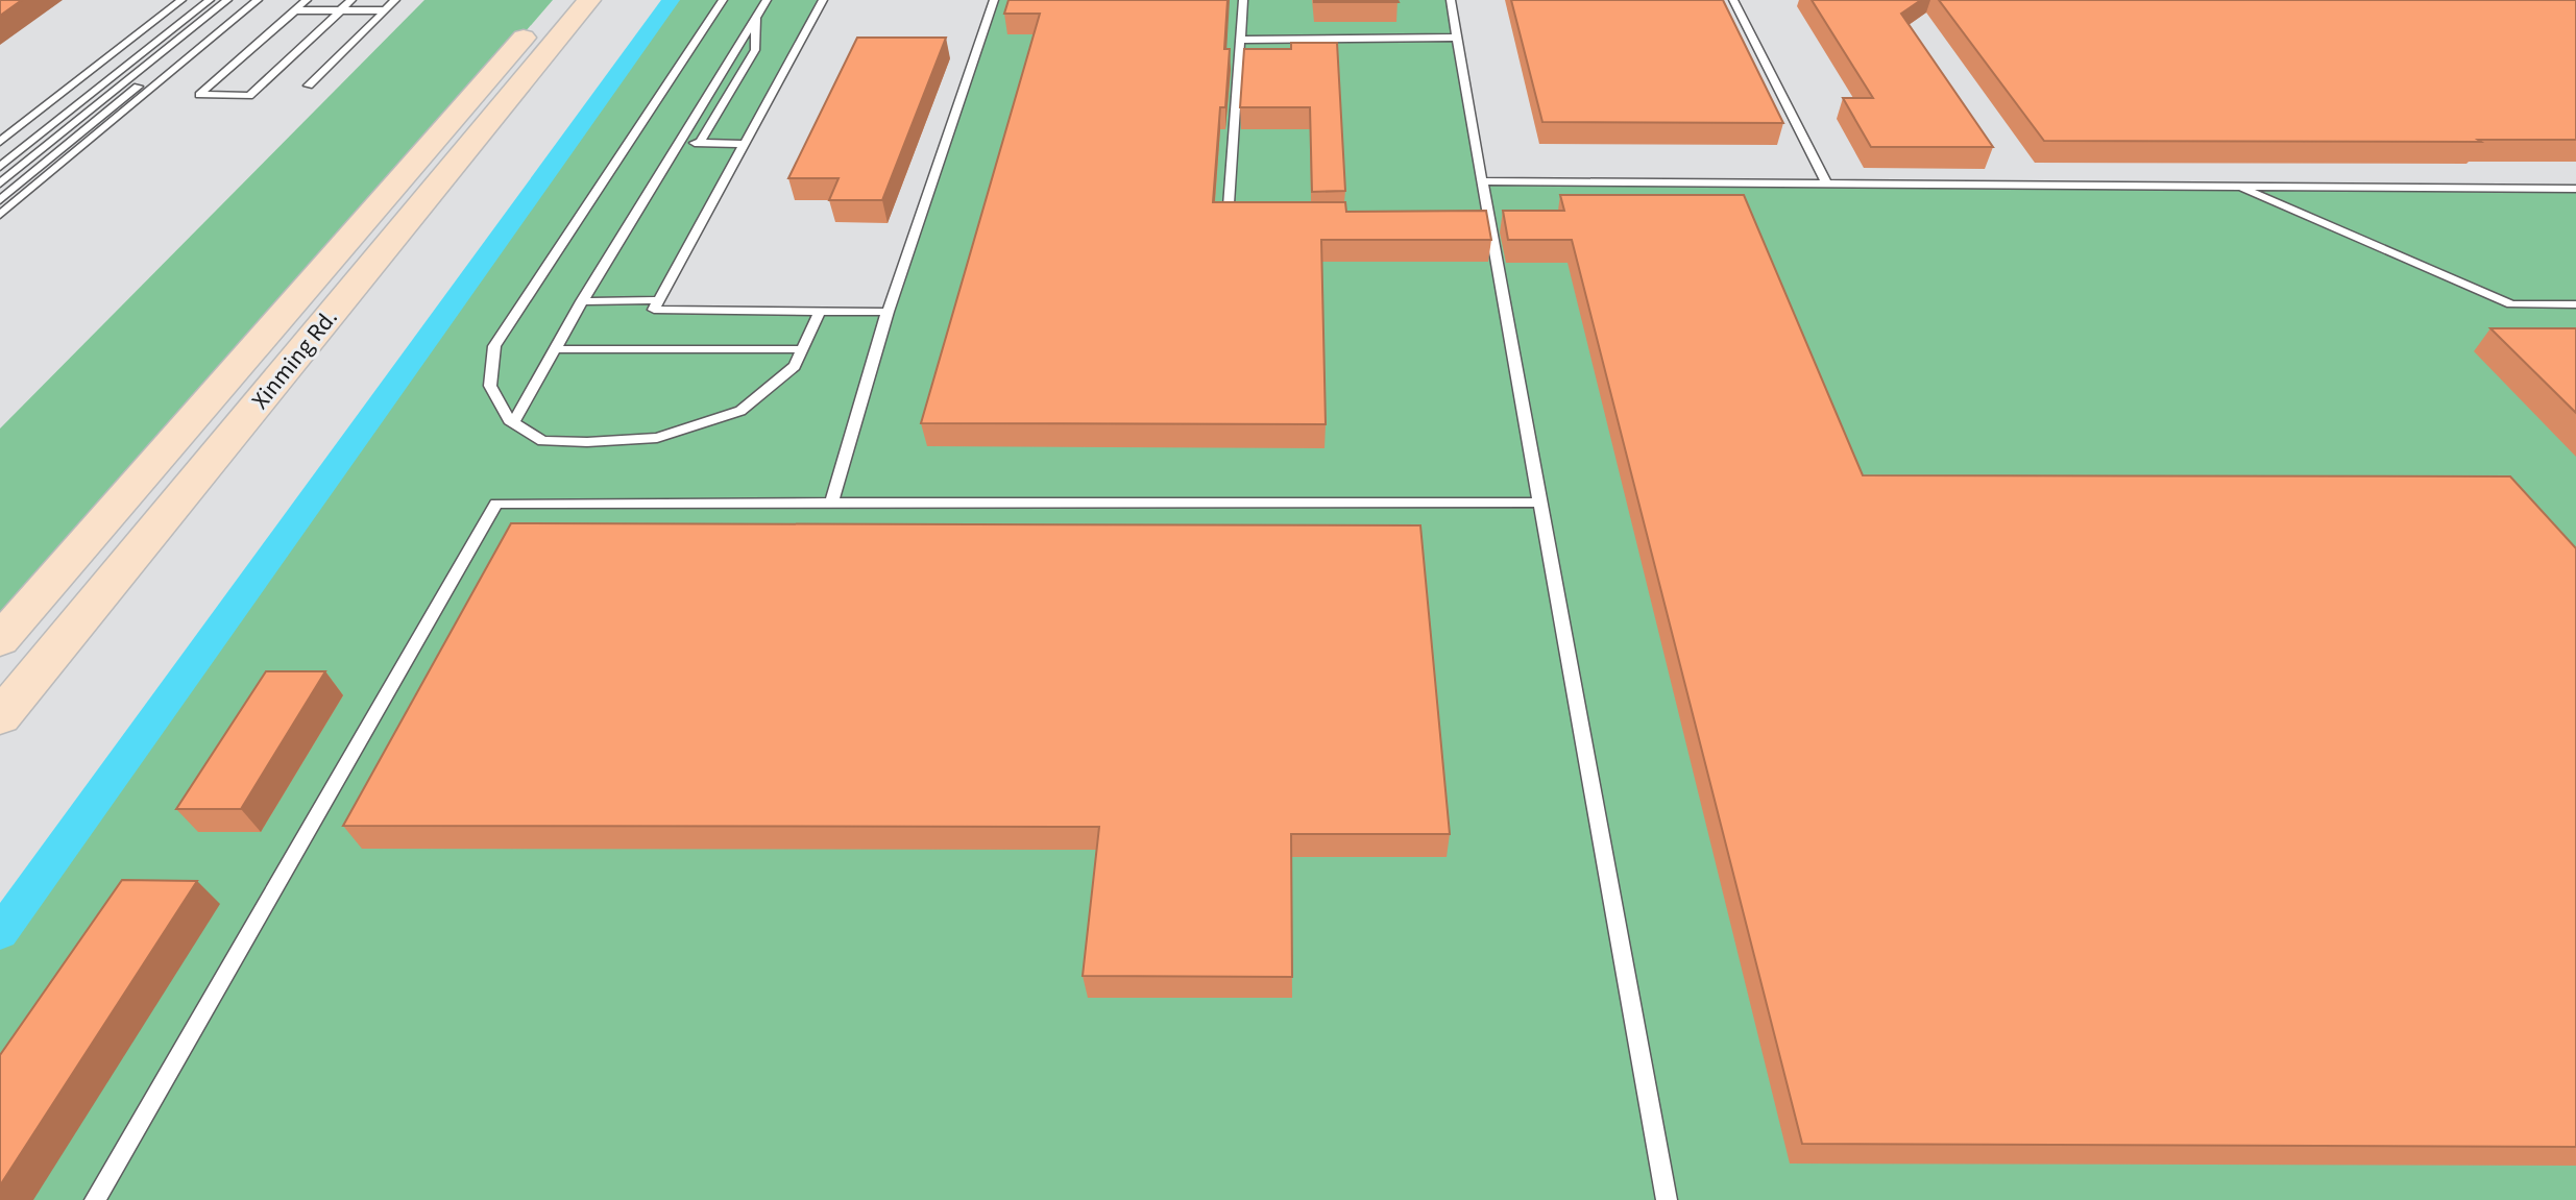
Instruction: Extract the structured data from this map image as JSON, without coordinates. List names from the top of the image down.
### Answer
{
  "streets": {
    "main road": ["Xinming Rd."]
  }
}
